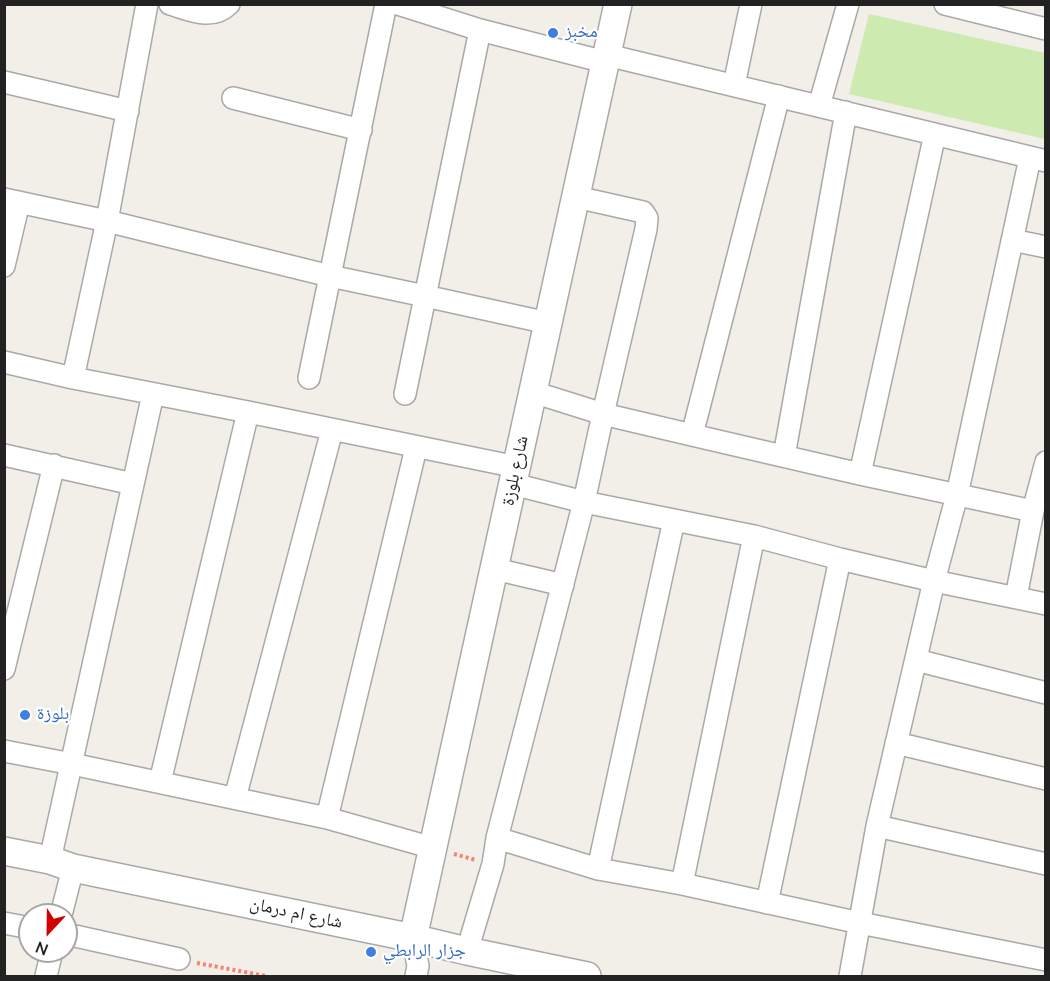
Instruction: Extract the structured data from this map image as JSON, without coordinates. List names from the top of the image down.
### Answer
{
  "streets": {
    "street": ["شارع بلوزة", "شارع ام درمان"]
  },
  "crossings": [
    ["شارع بلوزة", "شارع ام درمان"]
  ],
  "places": ["مخبز", "بلوزة", "جزار الرابطي"],
  "north": "bottom"
}
